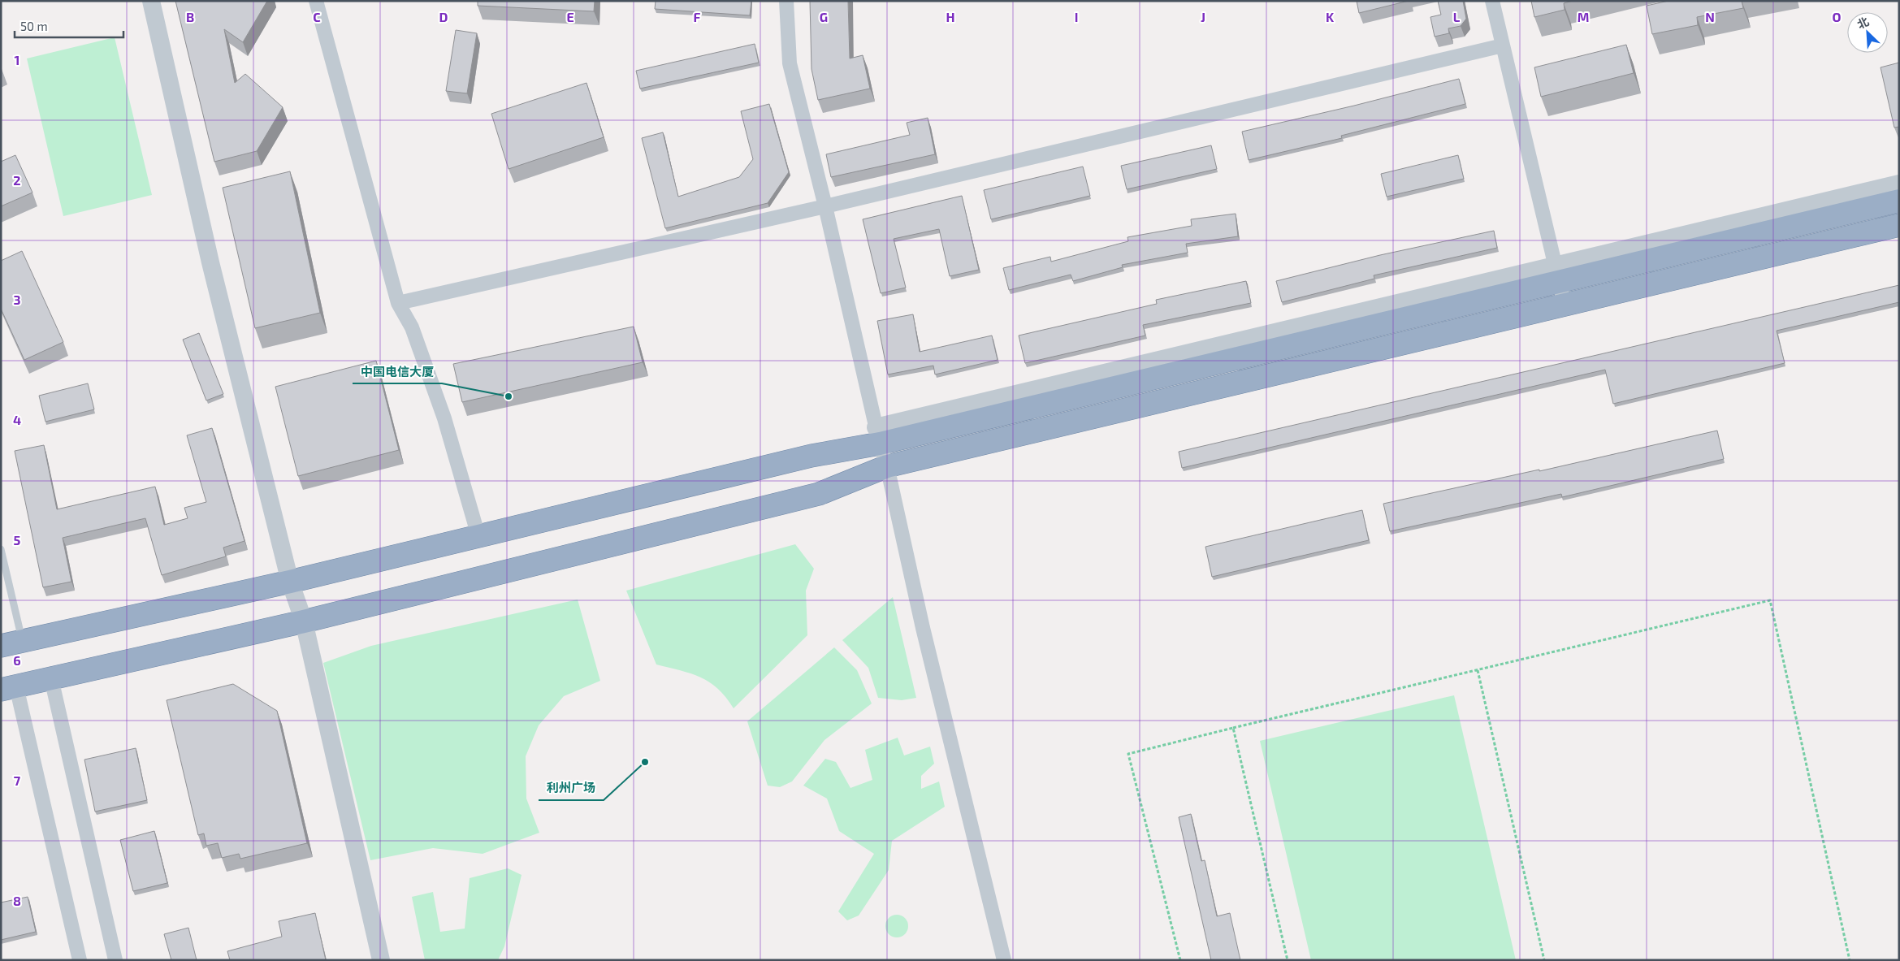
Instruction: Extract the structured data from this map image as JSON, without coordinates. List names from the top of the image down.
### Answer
{
  "places": ["中国电信大厦", "利州广场"],
  "scale_bar": "50 m",
  "north": "top left",
  "grid": {
    "columns": [
      "B",
      "C",
      "D",
      "E",
      "F",
      "G",
      "H",
      "I",
      "J",
      "K",
      "L",
      "M",
      "N",
      "O"
    ],
    "rows": [
      "1",
      "2",
      "3",
      "4",
      "5",
      "6",
      "7",
      "8"
    ]
  }
}
